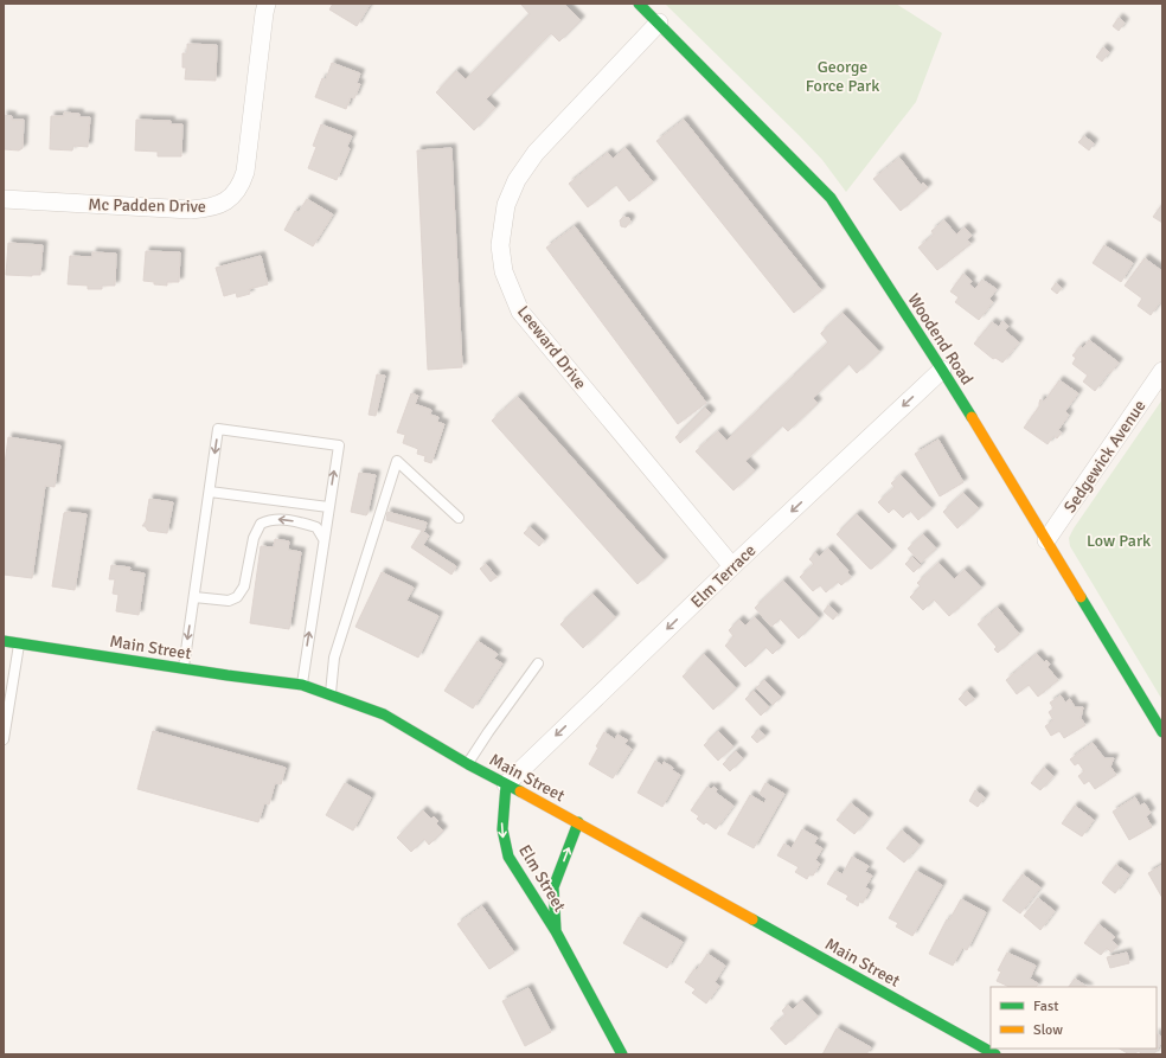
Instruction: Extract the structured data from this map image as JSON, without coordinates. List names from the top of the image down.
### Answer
{
  "streets": {
    "street": [
      "Mc Padden Drive",
      "Woodend Road",
      "Leeward Drive",
      "Sedgewick Avenue",
      "Elm Terrace",
      "Main Street",
      "Elm Street"
    ]
  },
  "crossings": [
    ["Woodend Road", "Leeward Drive"],
    ["Woodend Road", "Sedgewick Avenue"],
    ["Woodend Road", "Elm Terrace"],
    ["Leeward Drive", "Elm Terrace"],
    ["Elm Terrace", "Main Street"],
    ["Elm Terrace", "Elm Street"],
    ["Main Street", "Elm Street"]
  ],
  "one_way": ["Elm Terrace"],
  "parks": ["George Force Park", "Low Park"],
  "legend": ["Fast", "Slow"]
}
